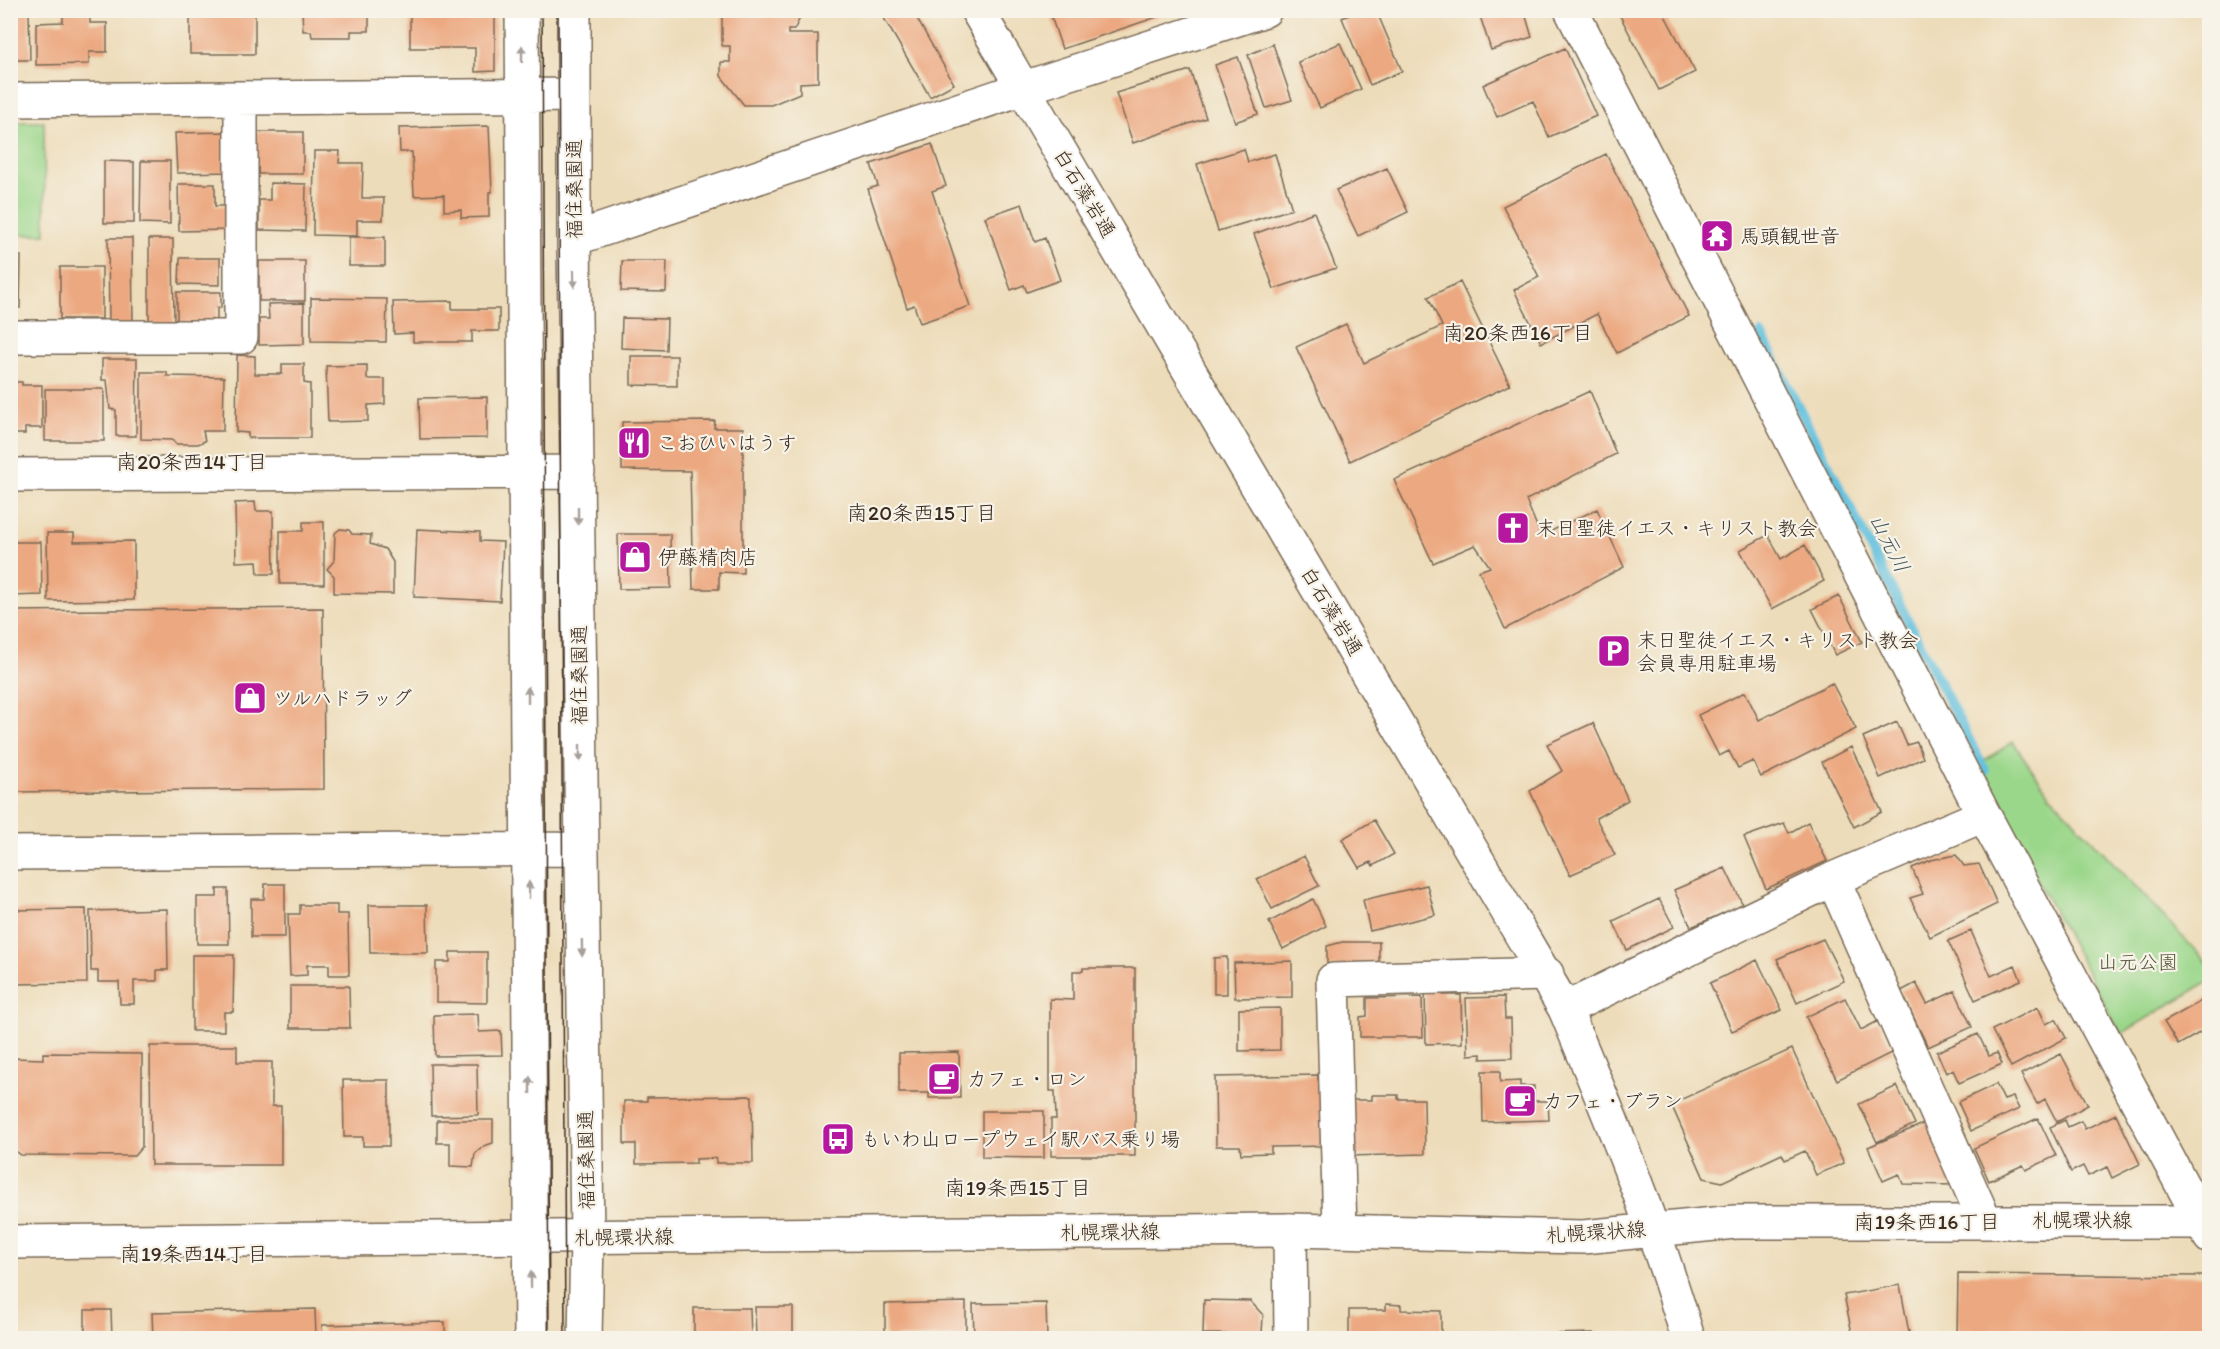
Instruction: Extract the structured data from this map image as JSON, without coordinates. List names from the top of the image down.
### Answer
{
  "streets": {
    "street": ["福住桑園通", "白石藻岩通", "札幌環状線"]
  },
  "crossings": [
    ["福住桑園通", "札幌環状線"],
    ["白石藻岩通", "札幌環状線"]
  ],
  "districts": [
    "南20条西16丁目",
    "南20条西14丁目",
    "南20条西15丁目",
    "南19条西15丁目",
    "南19条西16丁目",
    "南19条西14丁目"
  ],
  "water": ["山元川"],
  "parks": ["山元公園"],
  "places": {
    "temple": ["馬頭観世音"],
    "restaurant": ["こおひいはうす"],
    "church": ["末日聖徒イエス・キリスト教会"],
    "shop": ["伊藤精肉店", "ツルハドラッグ"],
    "parking": ["末日聖徒イエス・キリスト教会 会員専用駐車場"],
    "cafe": ["カフェ・ロン", "カフェ・ブラン"],
    "bus stop": ["もいわ山ロープウェイ駅バス乗り場"]
  }
}
